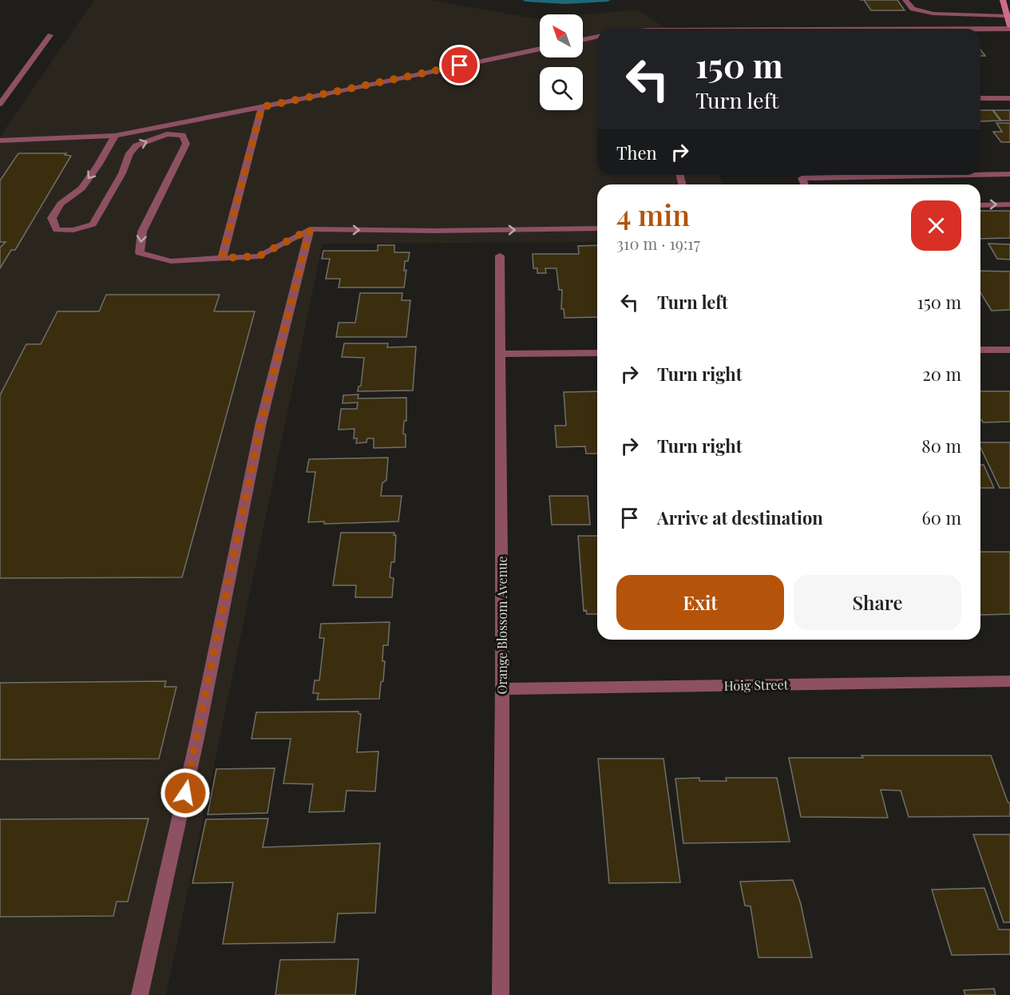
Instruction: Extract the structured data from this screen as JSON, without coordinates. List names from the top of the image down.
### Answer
{
  "streets": {
    "street": ["Orange Blossom Avenue", "Hoig Street"]
  },
  "crossings": [
    ["Orange Blossom Avenue", "Hoig Street"]
  ],
  "north": "top left",
  "page": {
    "turn": ["150 m", "Turn left"],
    "then": "Then",
    "heading": ["4 min", "310 m · 19:17"],
    "list": [
      {
        "name": "Turn left",
        "value": "150 m"
      },
      {
        "name": "Turn right",
        "value": "20 m"
      },
      {
        "name": "Turn right",
        "value": "80 m"
      },
      {
        "name": "Arrive at destination",
        "value": "60 m"
      }
    ],
    "buttons": ["Exit", "Share"]
  }
}
